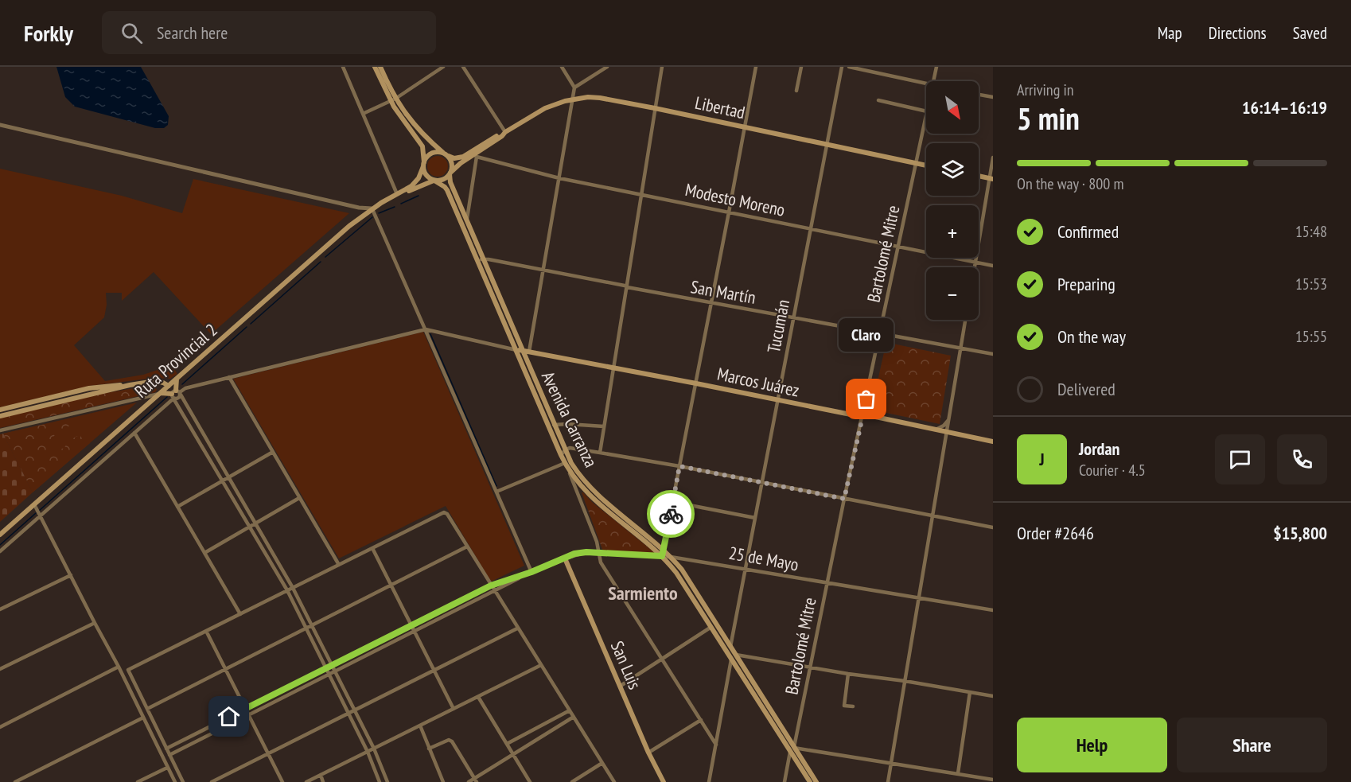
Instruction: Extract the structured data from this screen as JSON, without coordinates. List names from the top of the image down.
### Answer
{
  "streets": {
    "main road": [
      "Libertad",
      "Ruta Provincial 2",
      "Marcos Juárez",
      "Avenida Carranza",
      "San Luis"
    ],
    "street": [
      "Modesto Moreno",
      "Bartolomé Mitre",
      "San Martín",
      "Tucumán",
      "25 de Mayo"
    ]
  },
  "crossings": [
    ["Libertad", "Modesto Moreno"],
    ["Libertad", "Bartolomé Mitre"],
    ["Libertad", "Tucumán"],
    ["Libertad", "Avenida Carranza"],
    ["Modesto Moreno", "Bartolomé Mitre"],
    ["Modesto Moreno", "Tucumán"],
    ["Bartolomé Mitre", "San Martín"],
    ["Bartolomé Mitre", "Marcos Juárez"],
    ["Bartolomé Mitre", "Avenida Carranza"],
    ["Bartolomé Mitre", "25 de Mayo"],
    ["San Martín", "Tucumán"],
    ["San Martín", "Avenida Carranza"],
    ["Tucumán", "Marcos Juárez"],
    ["Tucumán", "Avenida Carranza"],
    ["Tucumán", "25 de Mayo"],
    ["Marcos Juárez", "Avenida Carranza"],
    ["Avenida Carranza", "25 de Mayo"]
  ],
  "districts": ["Sarmiento"],
  "places": ["Claro"],
  "north": "bottom right",
  "page": {
    "header": "Forkly",
    "search": "Search here",
    "nav": ["Map", "Directions", "Saved"],
    "heading": ["5 min", "Arriving in", "16:14–16:19"],
    "panel": [
      "Jordan",
      "Courier · 4.5",
      "Order #2646",
      "$15,800"
    ],
    "map_buttons": ["+", "−"],
    "bar": "On the way · 800 m",
    "list": [
      ["Confirmed", "15:48"],
      ["Preparing", "15:53"],
      ["On the way", "15:55"],
      "Delivered"
    ],
    "bubble": "Claro",
    "round": "J",
    "buttons": ["Help", "Share"]
  }
}
